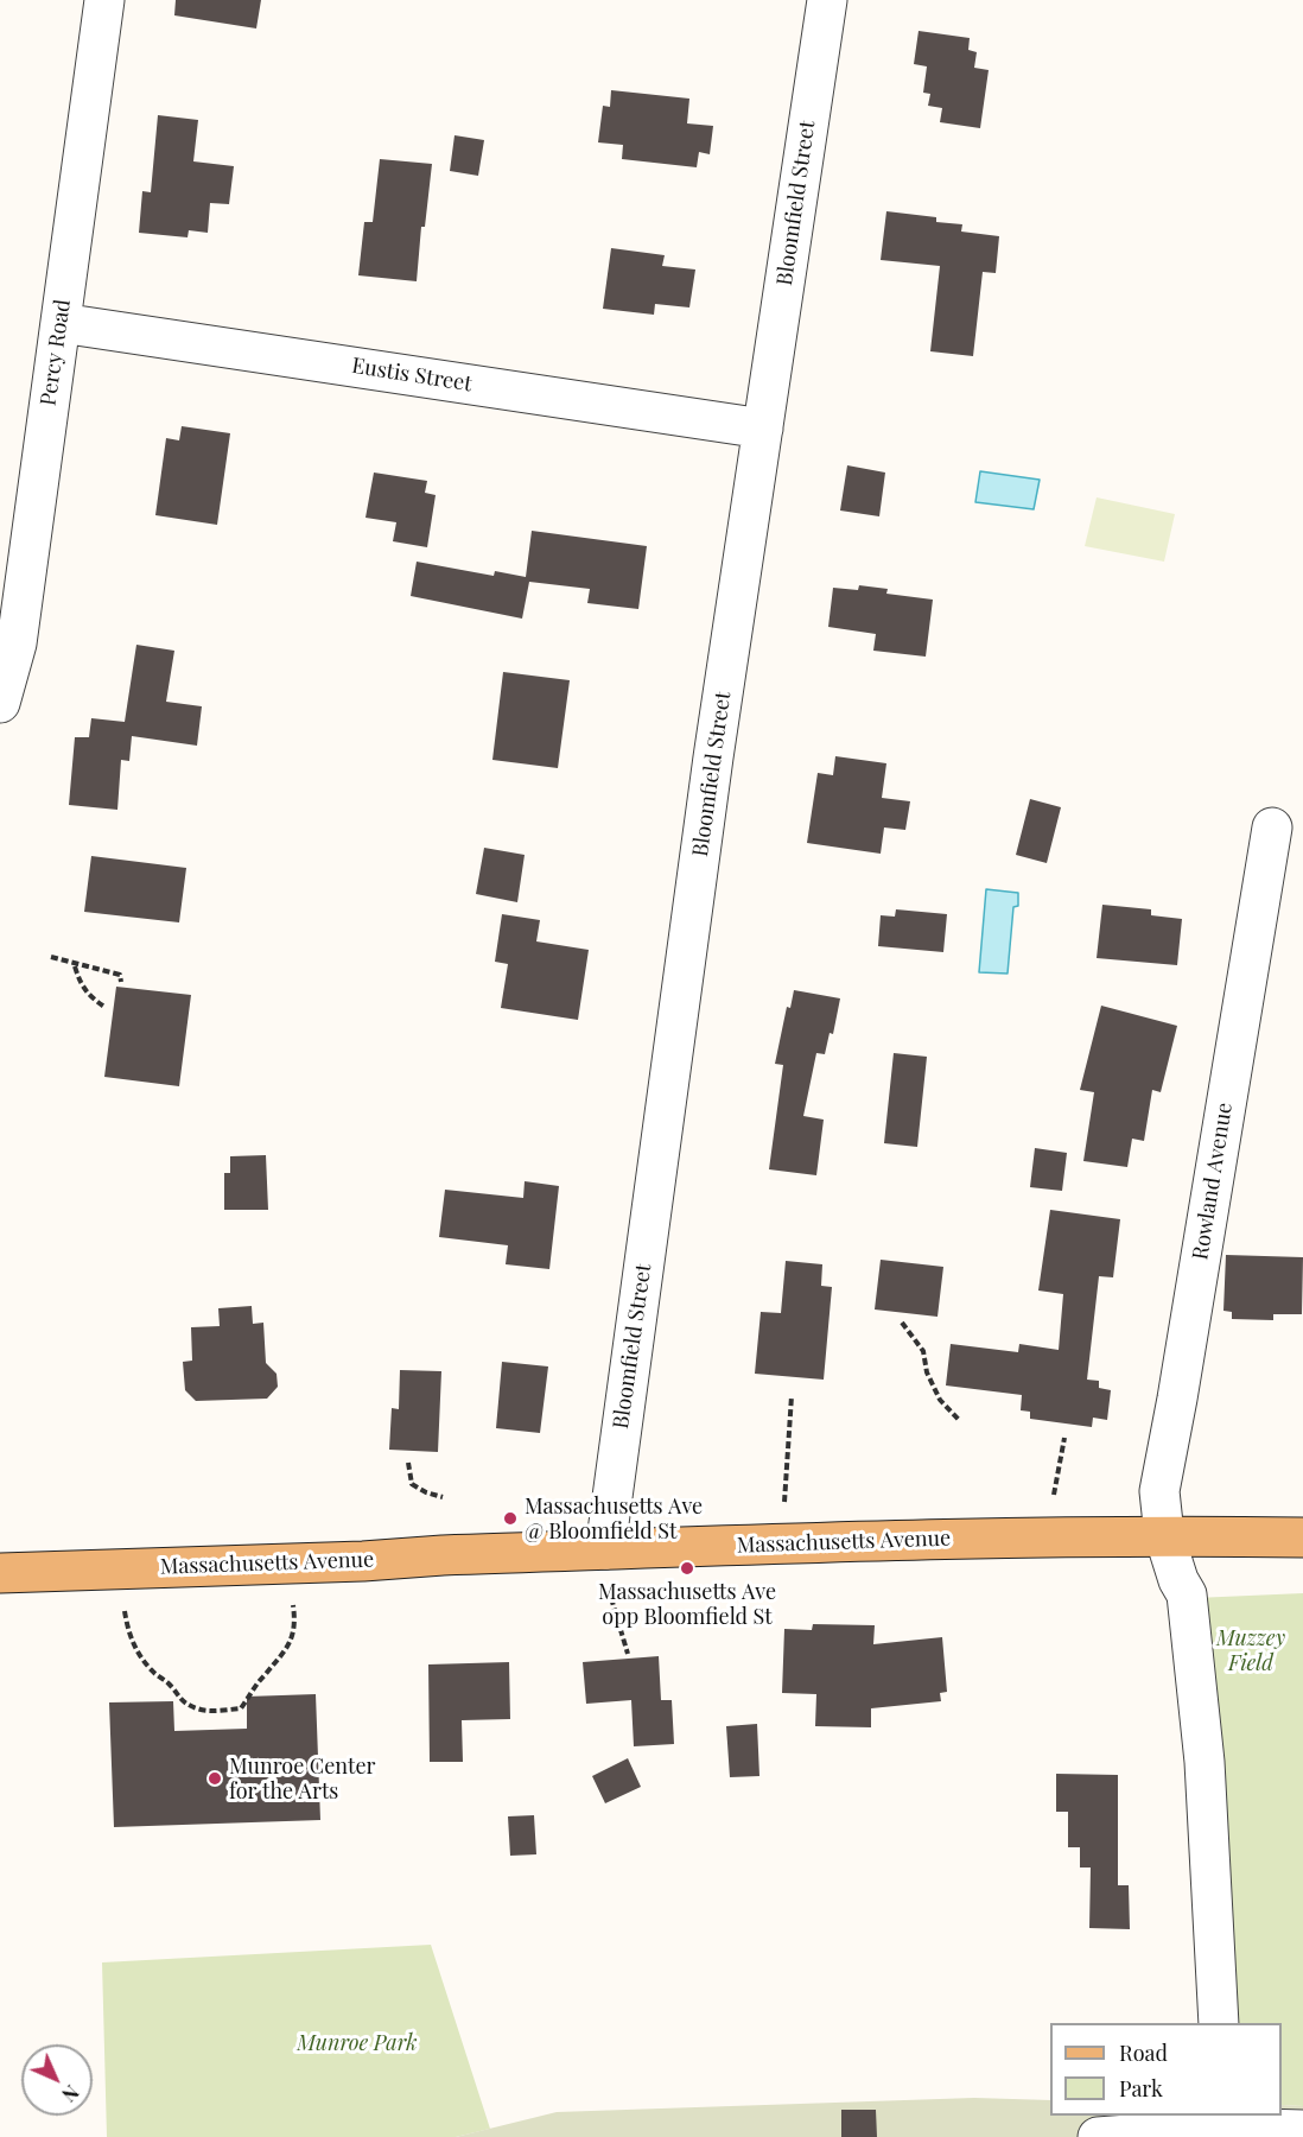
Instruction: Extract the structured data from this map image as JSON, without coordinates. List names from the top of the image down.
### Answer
{
  "streets": {
    "main road": ["Massachusetts Avenue"],
    "street": [
      "Bloomfield Street",
      "Percy Road",
      "Eustis Street",
      "Rowland Avenue"
    ]
  },
  "crossings": [
    ["Bloomfield Street", "Eustis Street"],
    ["Bloomfield Street", "Massachusetts Avenue"],
    ["Percy Road", "Eustis Street"],
    ["Rowland Avenue", "Massachusetts Avenue"]
  ],
  "parks": ["Muzzey Field", "Munroe Park"],
  "places": ["Massachusetts Ave @ Bloomfield St", "Massachusetts Ave opp Bloomfield St", "Munroe Center for the Arts"],
  "legend": ["Road", "Park"],
  "north": "bottom right"
}
